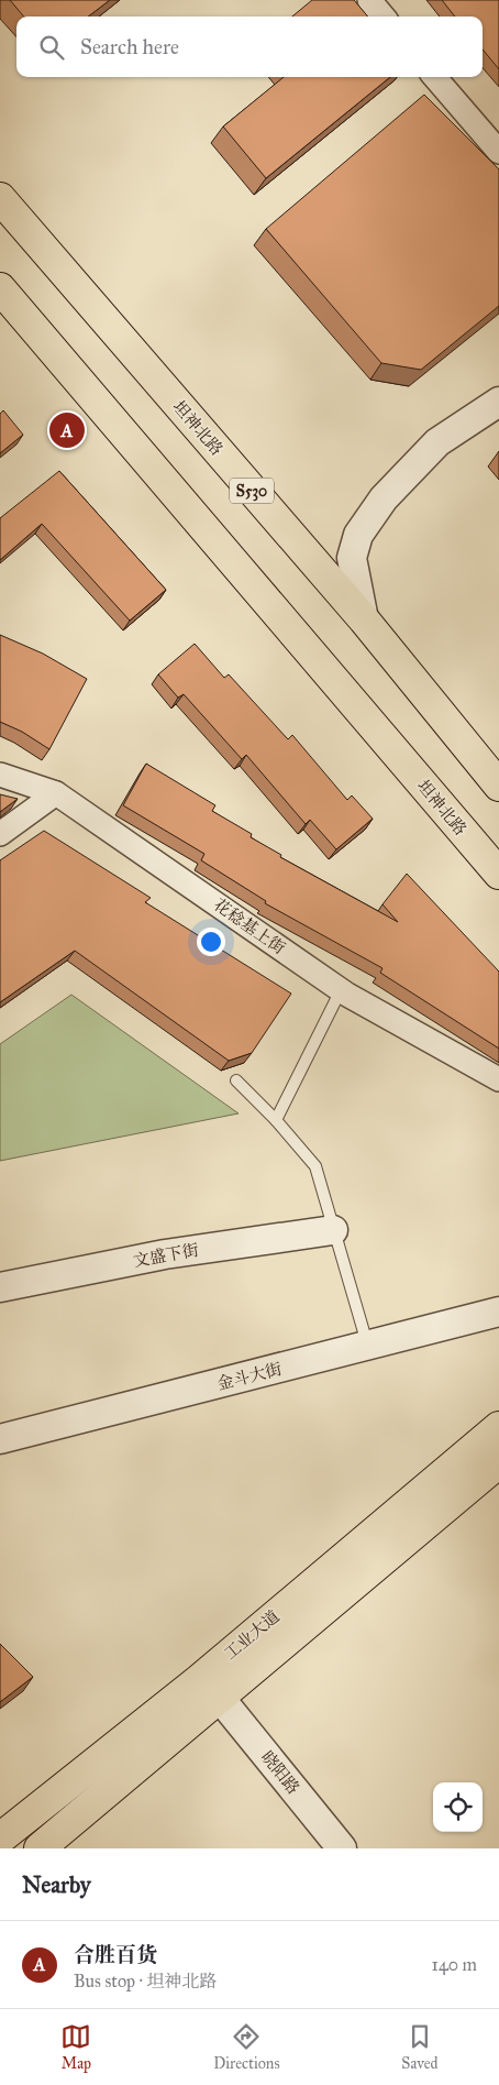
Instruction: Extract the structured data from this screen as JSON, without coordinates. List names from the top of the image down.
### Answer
{
  "streets": {
    "main road": ["坦神北路", "S530", "工业大道"],
    "street": [
      "花稔基上街",
      "文盛下街",
      "金斗大街",
      "晓阳路"
    ]
  },
  "crossings": [
    ["工业大道", "晓阳路"]
  ],
  "page": {
    "search": "Search here",
    "pins": "A",
    "heading": "Nearby",
    "list": [
      {
        "mark": "A",
        "name": "合胜百货",
        "note": "Bus stop · 坦神北路",
        "value": "140 m"
      }
    ],
    "nav": ["Map", "Directions", "Saved"]
  }
}
